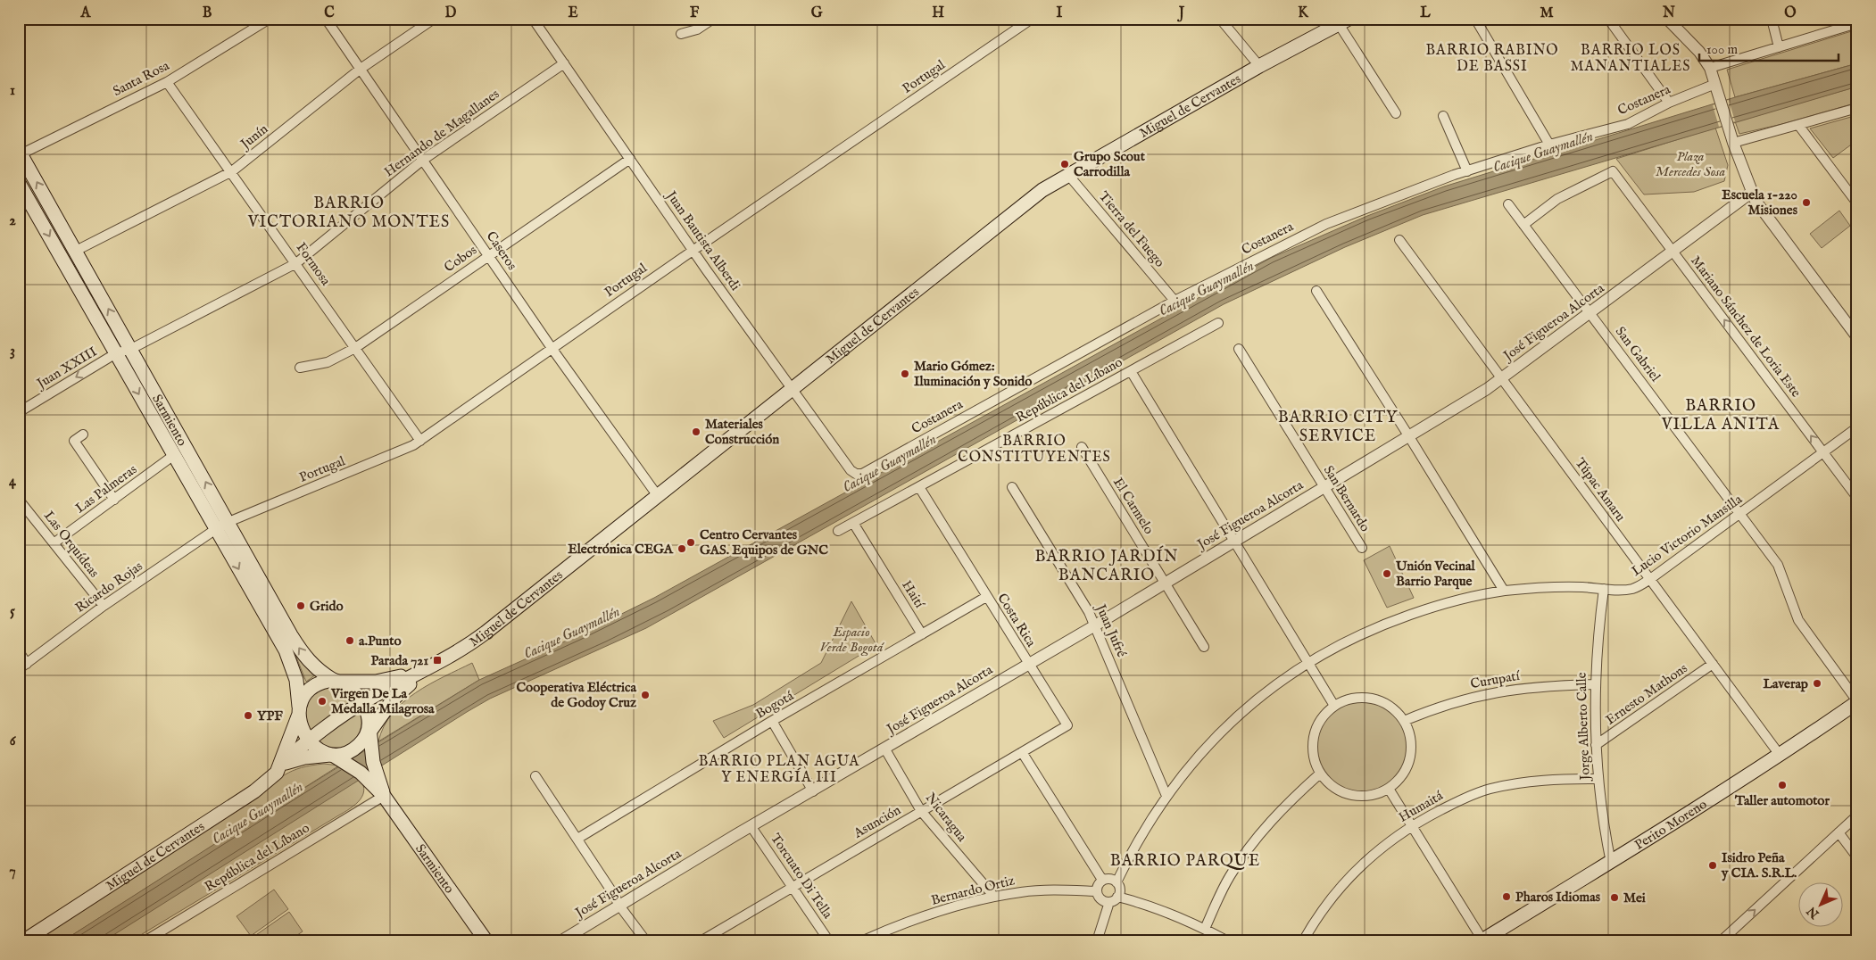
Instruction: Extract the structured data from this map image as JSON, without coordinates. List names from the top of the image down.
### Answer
{
  "streets": {
    "main road": ["Miguel de Cervantes", "Sarmiento", "Perito Moreno"],
    "street": [
      "Portugal",
      "Santa Rosa",
      "Costanera",
      "Hernando de Magallanes",
      "Junín",
      "Tierra del Fuego",
      "Juan Bautista Alberdi",
      "Caseros",
      "Cobos",
      "Formosa",
      "José Figueroa Alcorta",
      "Mariano Sánchez de Loria Este",
      "San Gabriel",
      "Juan XXIII",
      "República del Líbano",
      "Las Palmeras",
      "Túpac Amaru",
      "San Bernardo",
      "El Carmelo",
      "Lucio Victorio Mansilla",
      "Las Orquídeas",
      "Ricardo Rojas",
      "Haití",
      "Costa Rica",
      "Juan Jufré",
      "Curupatí",
      "Ernesto Mathons",
      "Bogotá",
      "Jorge Alberto Calle",
      "Humaitá",
      "Nicaragua",
      "Asunción",
      "Torcuato Di Tella",
      "Bernardo Ortiz"
    ]
  },
  "crossings": [
    ["Portugal", "Juan Bautista Alberdi"],
    ["Portugal", "Caseros"],
    ["Portugal", "Formosa"],
    ["Portugal", "Sarmiento"],
    ["Portugal", "Ricardo Rojas"],
    ["Santa Rosa", "Formosa"],
    ["Santa Rosa", "Sarmiento"],
    ["Costanera", "Tierra del Fuego"],
    ["Costanera", "Juan Bautista Alberdi"],
    ["Miguel de Cervantes", "Tierra del Fuego"],
    ["Miguel de Cervantes", "Juan Bautista Alberdi"],
    ["Miguel de Cervantes", "Caseros"],
    ["Miguel de Cervantes", "Sarmiento"],
    ["Hernando de Magallanes", "Juan Bautista Alberdi"],
    ["Hernando de Magallanes", "Caseros"],
    ["Hernando de Magallanes", "Formosa"],
    ["Hernando de Magallanes", "Juan XXIII"],
    ["Hernando de Magallanes", "Sarmiento"],
    ["Junín", "Caseros"],
    ["Junín", "Formosa"],
    ["Junín", "Sarmiento"],
    ["Juan Bautista Alberdi", "Cobos"],
    ["Caseros", "Cobos"],
    ["Cobos", "Formosa"],
    ["José Figueroa Alcorta", "Mariano Sánchez de Loria Este"],
    ["José Figueroa Alcorta", "San Gabriel"],
    ["José Figueroa Alcorta", "Túpac Amaru"],
    ["José Figueroa Alcorta", "San Bernardo"],
    ["José Figueroa Alcorta", "El Carmelo"],
    ["José Figueroa Alcorta", "Costa Rica"],
    ["José Figueroa Alcorta", "Juan Jufré"],
    ["José Figueroa Alcorta", "Nicaragua"],
    ["José Figueroa Alcorta", "Torcuato Di Tella"],
    ["Mariano Sánchez de Loria Este", "San Gabriel"],
    ["Mariano Sánchez de Loria Este", "Lucio Victorio Mansilla"],
    ["San Gabriel", "Lucio Victorio Mansilla"],
    ["San Gabriel", "Perito Moreno"],
    ["Juan XXIII", "Sarmiento"],
    ["República del Líbano", "Sarmiento"],
    ["República del Líbano", "Haití"],
    ["República del Líbano", "Costa Rica"],
    ["Sarmiento", "Las Palmeras"],
    ["Sarmiento", "Ricardo Rojas"],
    ["Las Palmeras", "Las Orquídeas"],
    ["Túpac Amaru", "Lucio Victorio Mansilla"],
    ["Túpac Amaru", "Ernesto Mathons"],
    ["Túpac Amaru", "Perito Moreno"],
    ["Lucio Victorio Mansilla", "Juan Jufré"],
    ["Lucio Victorio Mansilla", "Jorge Alberto Calle"],
    ["Lucio Victorio Mansilla", "Bernardo Ortiz"],
    ["Las Orquídeas", "Ricardo Rojas"],
    ["Haití", "Bogotá"],
    ["Costa Rica", "Bogotá"],
    ["Costa Rica", "Asunción"],
    ["Curupatí", "Jorge Alberto Calle"],
    ["Ernesto Mathons", "Jorge Alberto Calle"],
    ["Jorge Alberto Calle", "Humaitá"],
    ["Jorge Alberto Calle", "Perito Moreno"],
    ["Nicaragua", "Asunción"],
    ["Nicaragua", "Bernardo Ortiz"],
    ["Asunción", "Torcuato Di Tella"]
  ],
  "one_way": ["Mariano Sánchez de Loria Este", "Juan XXIII"],
  "districts": [
    "BARRIO RABINO DE BASSI",
    "BARRIO LOS MANANTIALES",
    "BARRIO VICTORIANO MONTES",
    "BARRIO VILLA ANITA",
    "BARRIO CITY SERVICE",
    "BARRIO CONSTITUYENTES",
    "BARRIO JARDÍN BANCARIO",
    "BARRIO PLAN AGUA Y ENERGÍA III",
    "BARRIO PARQUE"
  ],
  "water": ["Cacique Guaymallén"],
  "parks": ["Plaza Mercedes Sosa", "Espacio Verde Bogotá"],
  "places": {
    "other": [
      "Grupo Scout Carrodilla",
      "Escuela 1-220 Misiones",
      "Mario Gómez: Iluminación y Sonido",
      "Materiales Construcción",
      "Centro Cervantes GAS. Equipos de GNC",
      "Electrónica CEGA",
      "Unión Vecinal Barrio Parque",
      "Grido",
      "a.Punto",
      "Laverap",
      "Cooperativa Eléctrica de Godoy Cruz",
      "Virgen De La Medalla Milagrosa",
      "YPF",
      "Taller automotor",
      "Isidro Peña y CIA. S.R.L.",
      "Pharos Idiomas",
      "Mei"
    ],
    "transit": ["Parada 721"]
  },
  "scale_bar": "100 m",
  "north": "bottom left",
  "grid": {
    "columns": [
      "A",
      "B",
      "C",
      "D",
      "E",
      "F",
      "G",
      "H",
      "I",
      "J",
      "K",
      "L",
      "M",
      "N",
      "O"
    ],
    "rows": [
      "1",
      "2",
      "3",
      "4",
      "5",
      "6",
      "7"
    ]
  }
}
